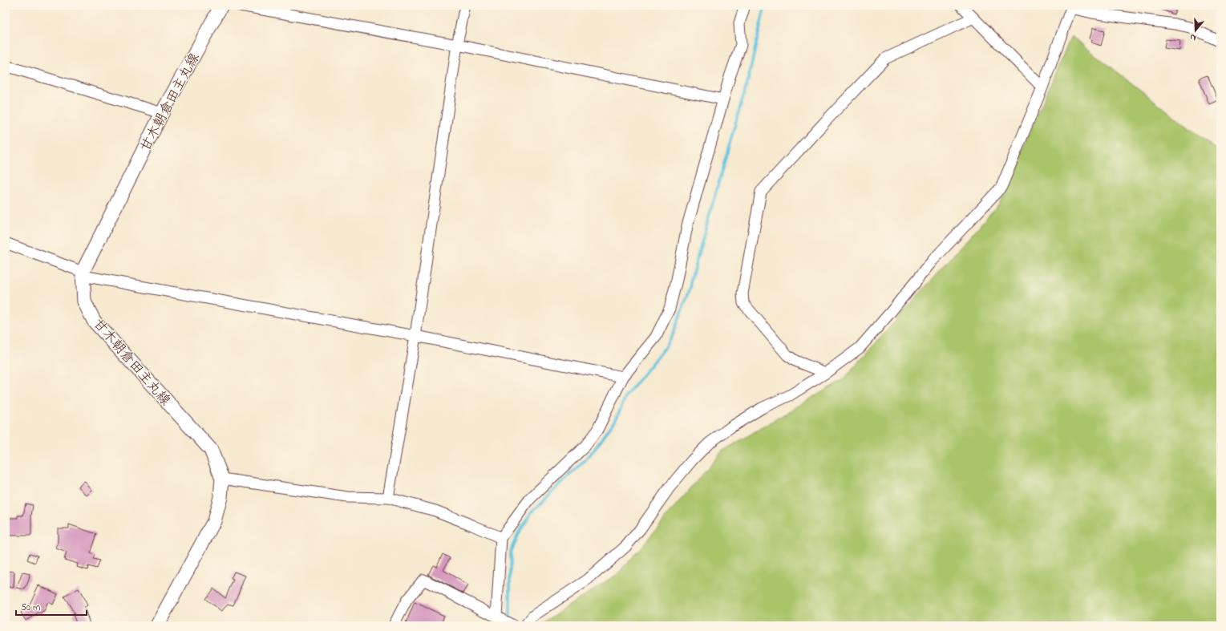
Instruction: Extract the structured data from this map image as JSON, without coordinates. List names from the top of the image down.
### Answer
{
  "streets": {
    "main road": ["甘木朝倉田主丸線"]
  },
  "scale_bar": "50 m",
  "north": "bottom"
}
